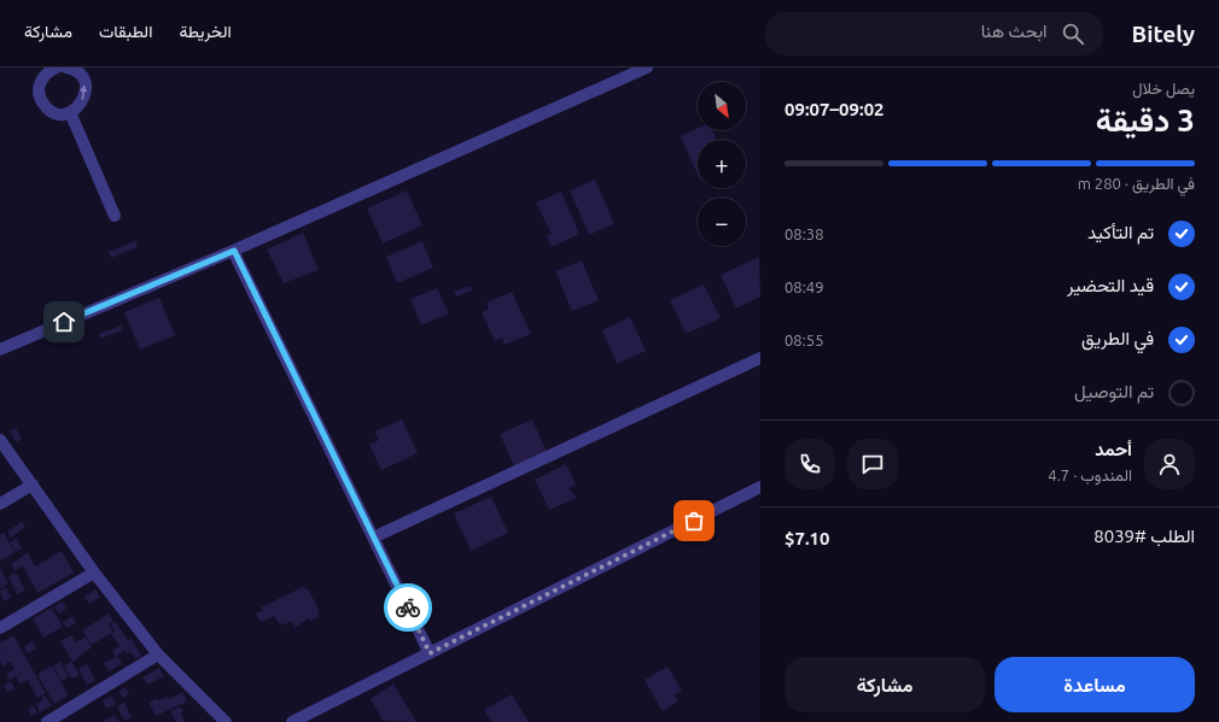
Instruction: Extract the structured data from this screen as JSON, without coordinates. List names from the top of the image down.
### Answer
{
  "north": "bottom right",
  "page": {
    "header": "Bitely",
    "search": "ابحث هنا",
    "nav": ["الخريطة", "الطبقات", "مشاركة"],
    "heading": ["3 دقيقة", "يصل خلال", "09:02–09:07"],
    "panel": [
      "أحمد",
      "المندوب · 4.7",
      "الطلب #8039",
      "$7.10"
    ],
    "map_buttons": ["+", "−"],
    "bar": "في الطريق · 280 m",
    "list": [
      ["تم التأكيد", "08:38"],
      ["قيد التحضير", "08:49"],
      ["في الطريق", "08:55"],
      "تم التوصيل"
    ],
    "buttons": ["مساعدة", "مشاركة"]
  }
}
